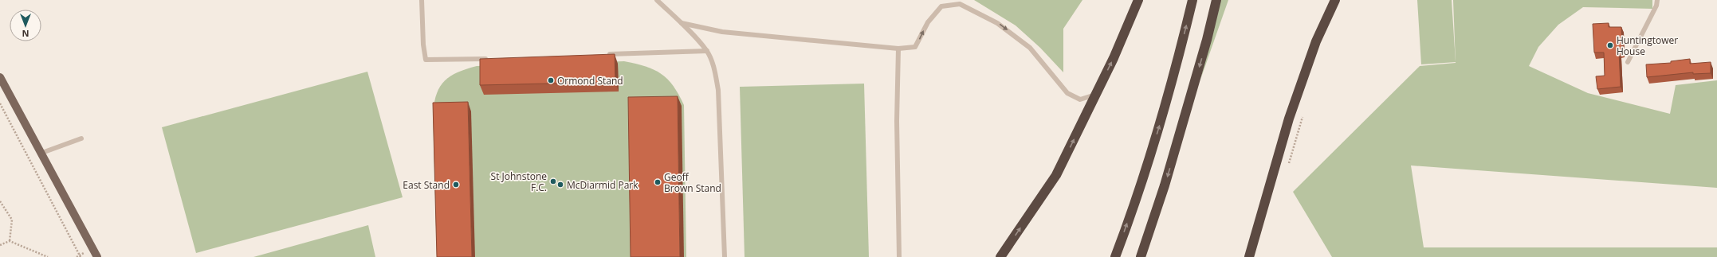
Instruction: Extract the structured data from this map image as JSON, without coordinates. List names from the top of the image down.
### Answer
{
  "places": [
    "Huntingtower House",
    "Ormond Stand",
    "St Johnstone F.C.",
    "Geoff Brown Stand",
    "East Stand",
    "McDiarmid Park"
  ],
  "north": "bottom"
}
